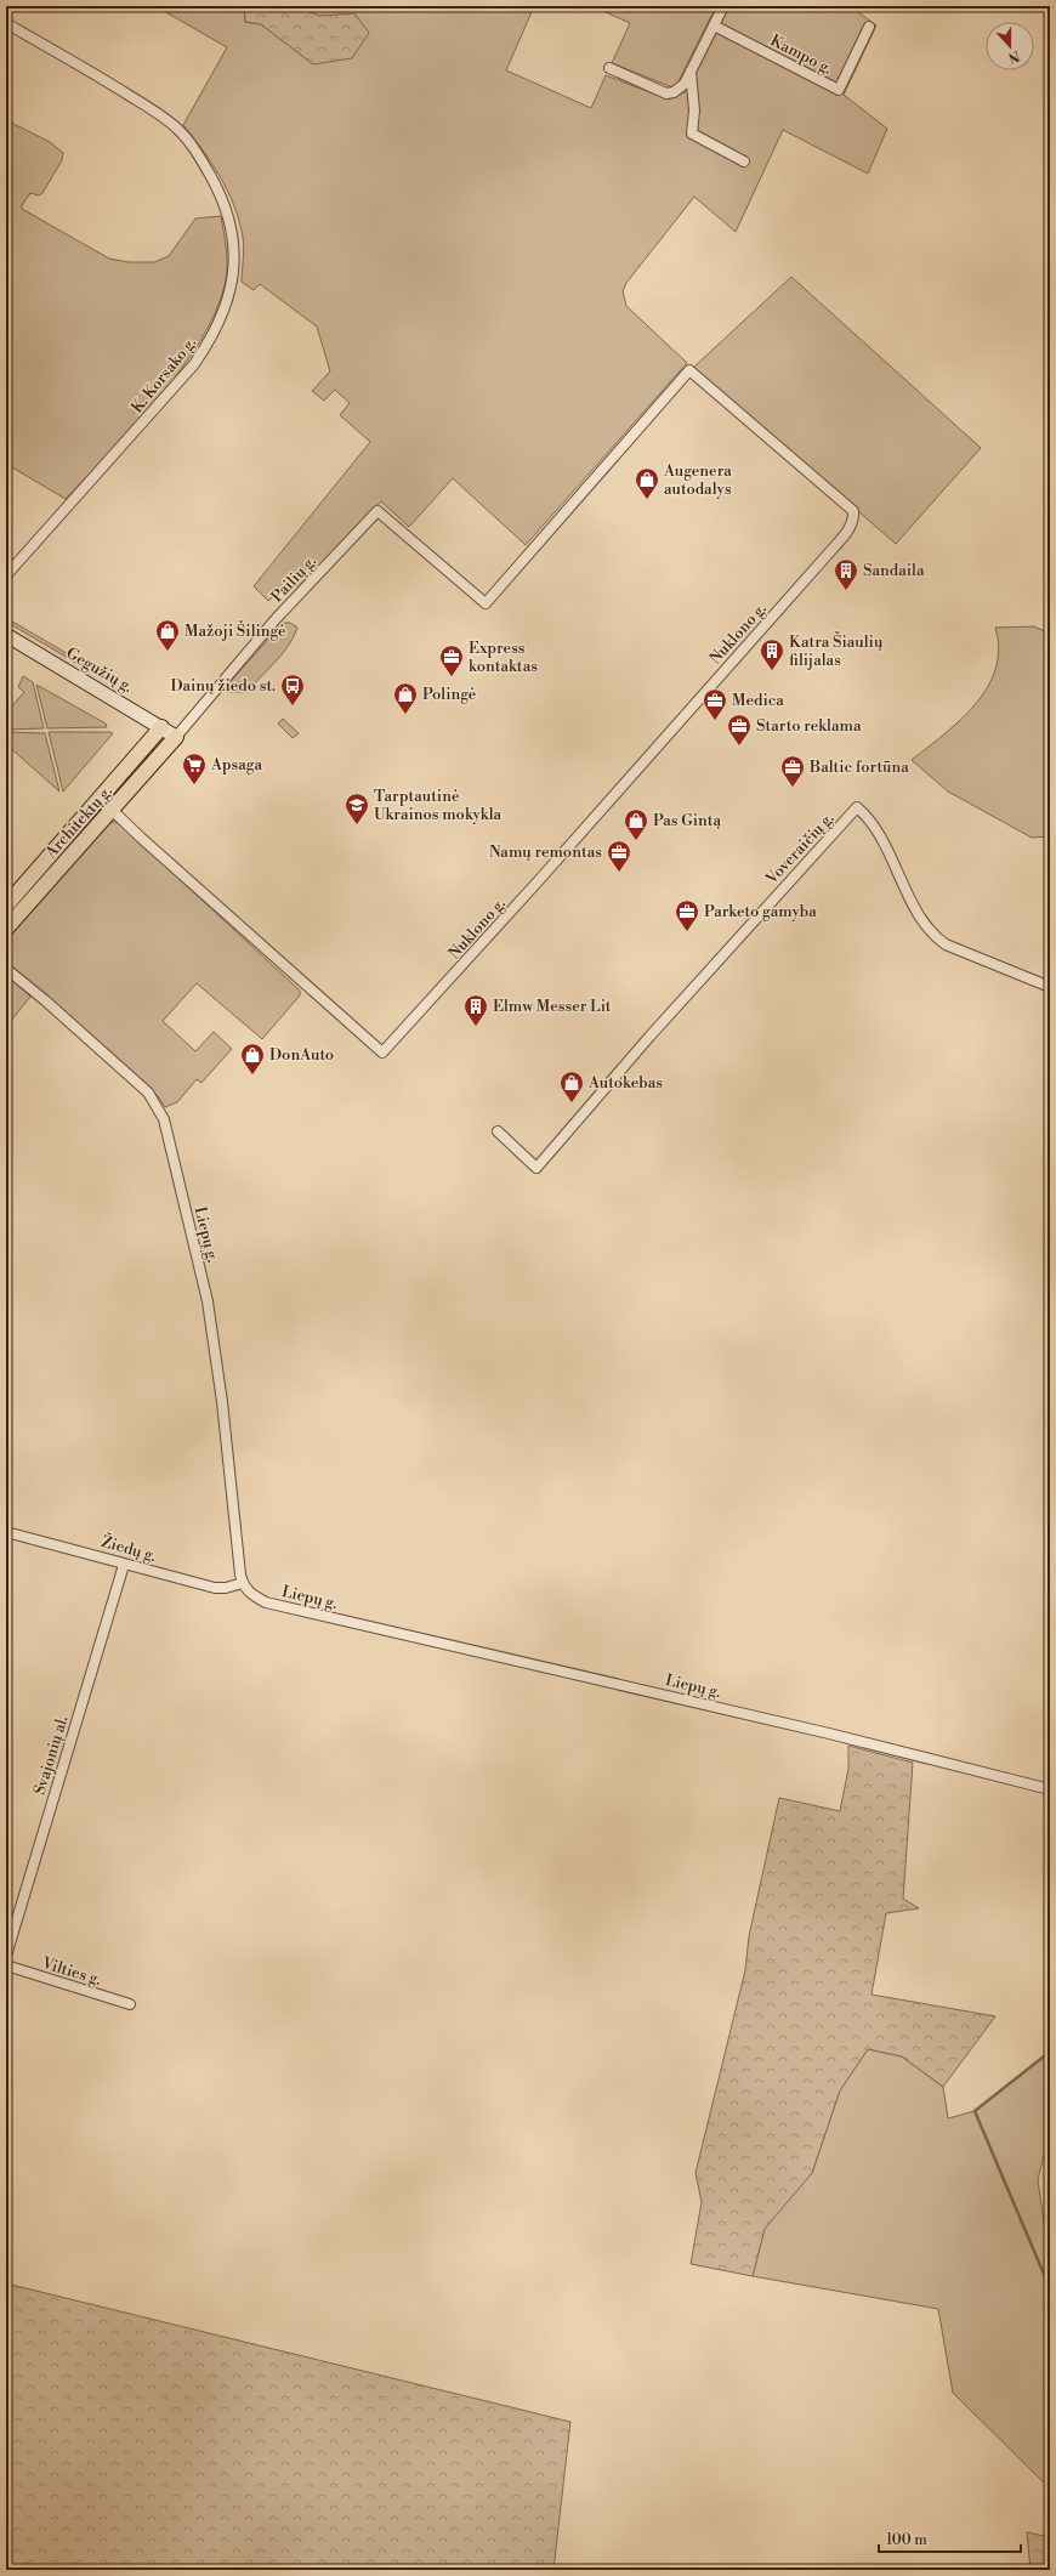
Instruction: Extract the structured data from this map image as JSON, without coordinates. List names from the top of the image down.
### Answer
{
  "streets": {
    "main road": ["Gegužių g.", "Architektų g."],
    "street": [
      "Kampo g.",
      "K. Korsako g.",
      "Pailių g.",
      "Nuklono g.",
      "Voveraičių g.",
      "Liepų g.",
      "Žiedų g.",
      "Svajonių al.",
      "Vilties g."
    ]
  },
  "crossings": [
    ["Pailių g.", "Nuklono g."],
    ["Pailių g.", "Gegužių g."],
    ["Pailių g.", "Architektų g."],
    ["Nuklono g.", "Architektų g."],
    ["Gegužių g.", "Architektų g."],
    ["Liepų g.", "Žiedų g."],
    ["Žiedų g.", "Svajonių al."]
  ],
  "places": {
    "shop": [
      "Augenera autodalys",
      "Mažoji Šilingė",
      "Polingė",
      "Pas Gintą",
      "DonAuto",
      "Autokebas"
    ],
    "building": ["Sandaila", "Katra Šiaulių filijalas", "Elmw Messer Lit"],
    "office": [
      "Express kontaktas",
      "Medica",
      "Starto reklama",
      "Baltic fortūna",
      "Namų remontas",
      "Parketo gamyba"
    ],
    "bus stop": ["Dainų žiedo st."],
    "supermarket": ["Apsaga"],
    "school or university": ["Tarptautinė Ukrainos mokykla"]
  },
  "scale_bar": "100 m",
  "north": "bottom"
}
